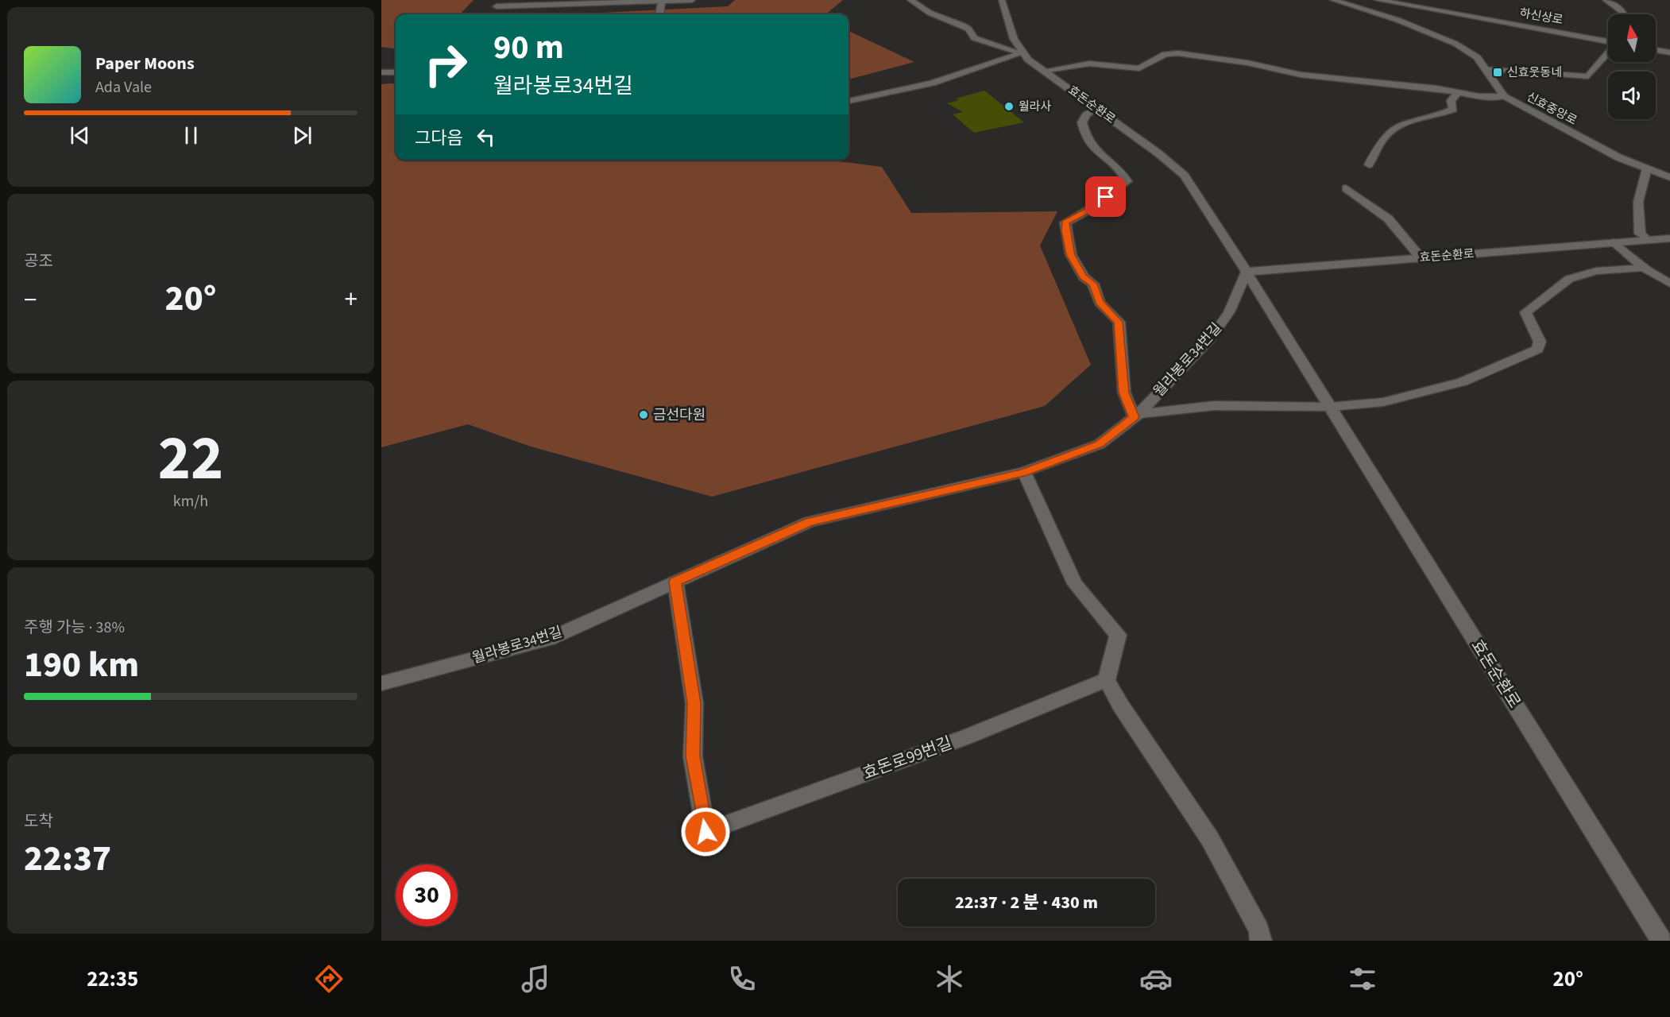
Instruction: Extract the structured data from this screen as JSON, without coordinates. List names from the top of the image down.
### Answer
{
  "streets": {
    "street": [
      "하신상로",
      "효돈순환로",
      "신효중앙로",
      "월라봉로34번길",
      "효돈로99번길"
    ]
  },
  "crossings": [
    ["효돈순환로", "월라봉로34번길"],
    ["월라봉로34번길", "효돈로99번길"]
  ],
  "places": {
    "transit": ["신효웃동네"],
    "other": ["월라사", "금선다원"]
  },
  "north": "top",
  "page": {
    "turn": ["90 m", "월라봉로34번길"],
    "song": ["Paper Moons", "Ada Vale"],
    "then": "그다음",
    "tile": [
      "공조",
      ["22", "km/h"],
      ["주행 가능 · 38%", "190 km"],
      ["도착", "22:37"]
    ],
    "heat": ["−", "20°", "+"],
    "limit": "30",
    "trip": "22:37 · 2 분 · 430 m",
    "tabs": ["22:35", "20°"]
  }
}
